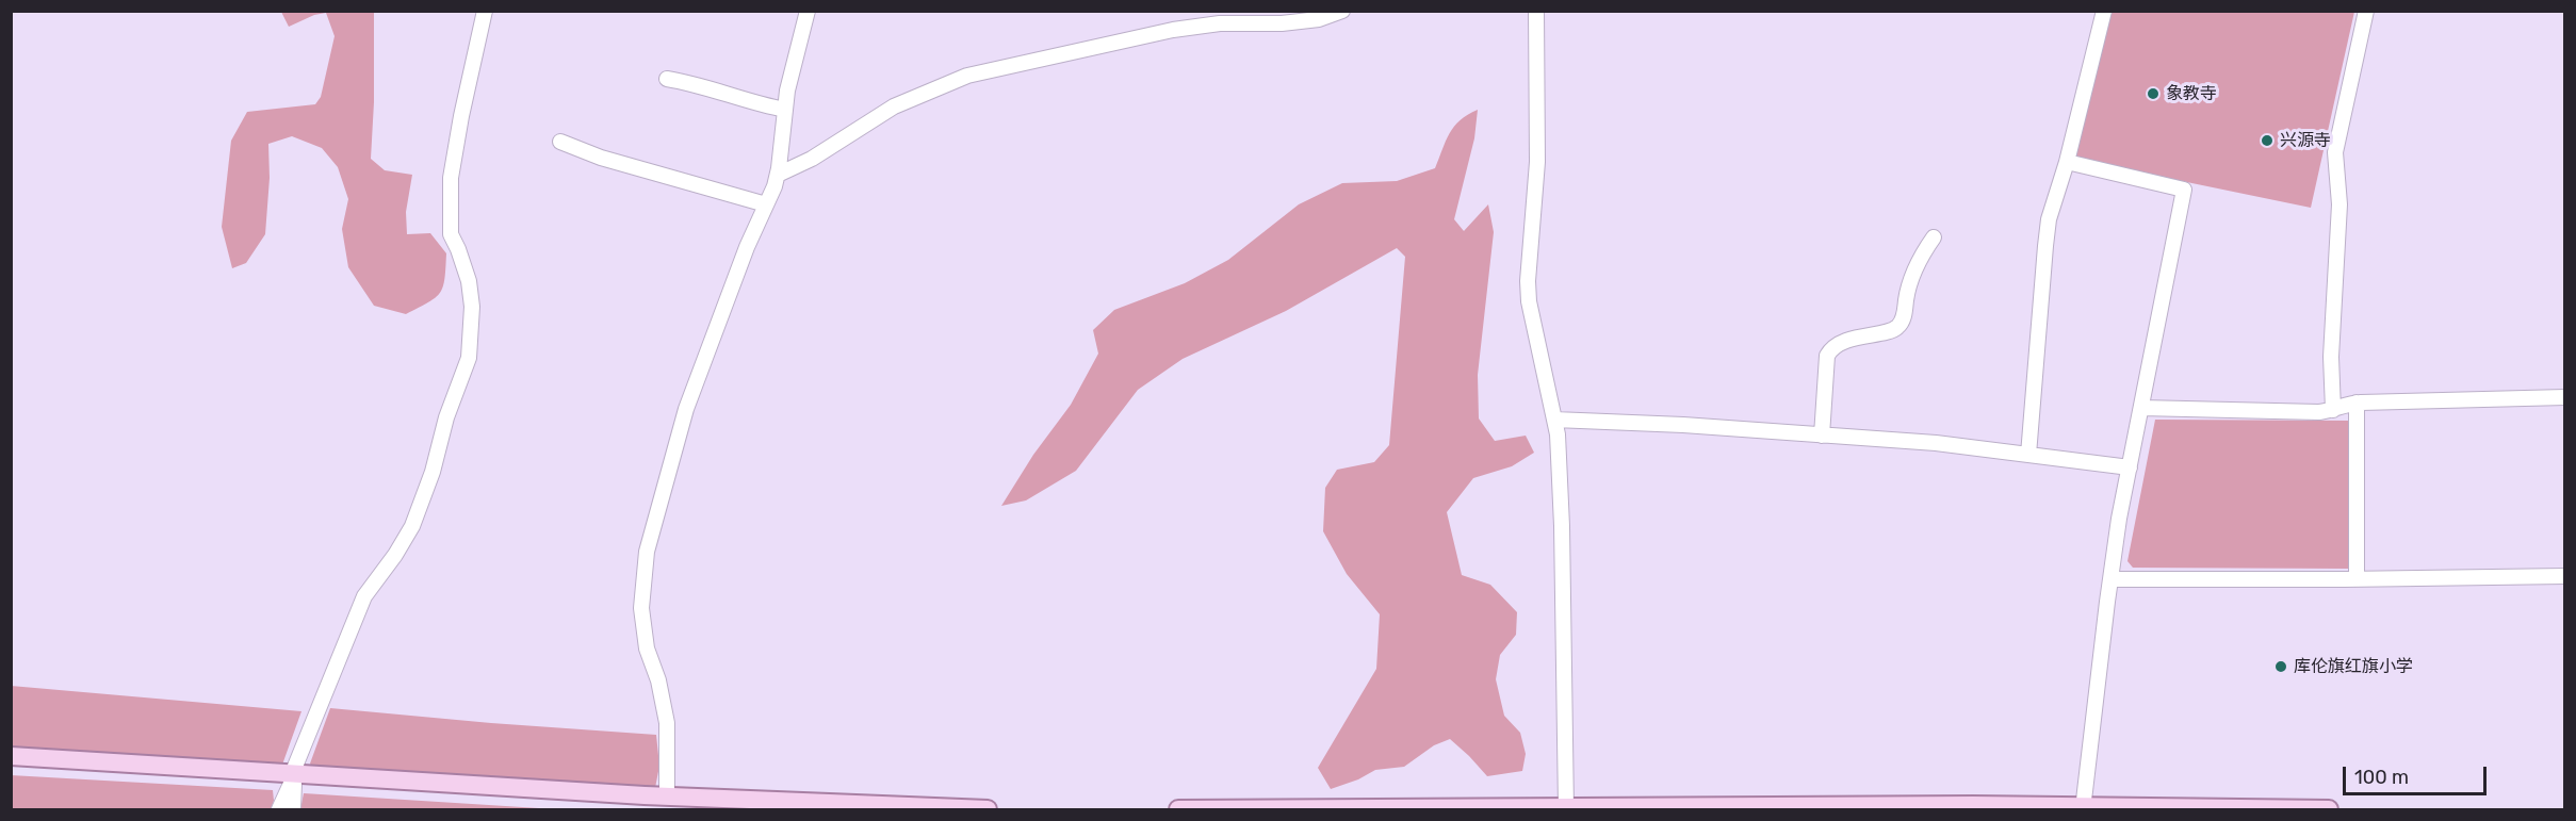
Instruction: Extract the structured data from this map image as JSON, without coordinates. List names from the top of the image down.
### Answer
{
  "places": ["象教寺", "兴源寺", "库伦旗红旗小学"],
  "scale_bar": "100 m"
}
